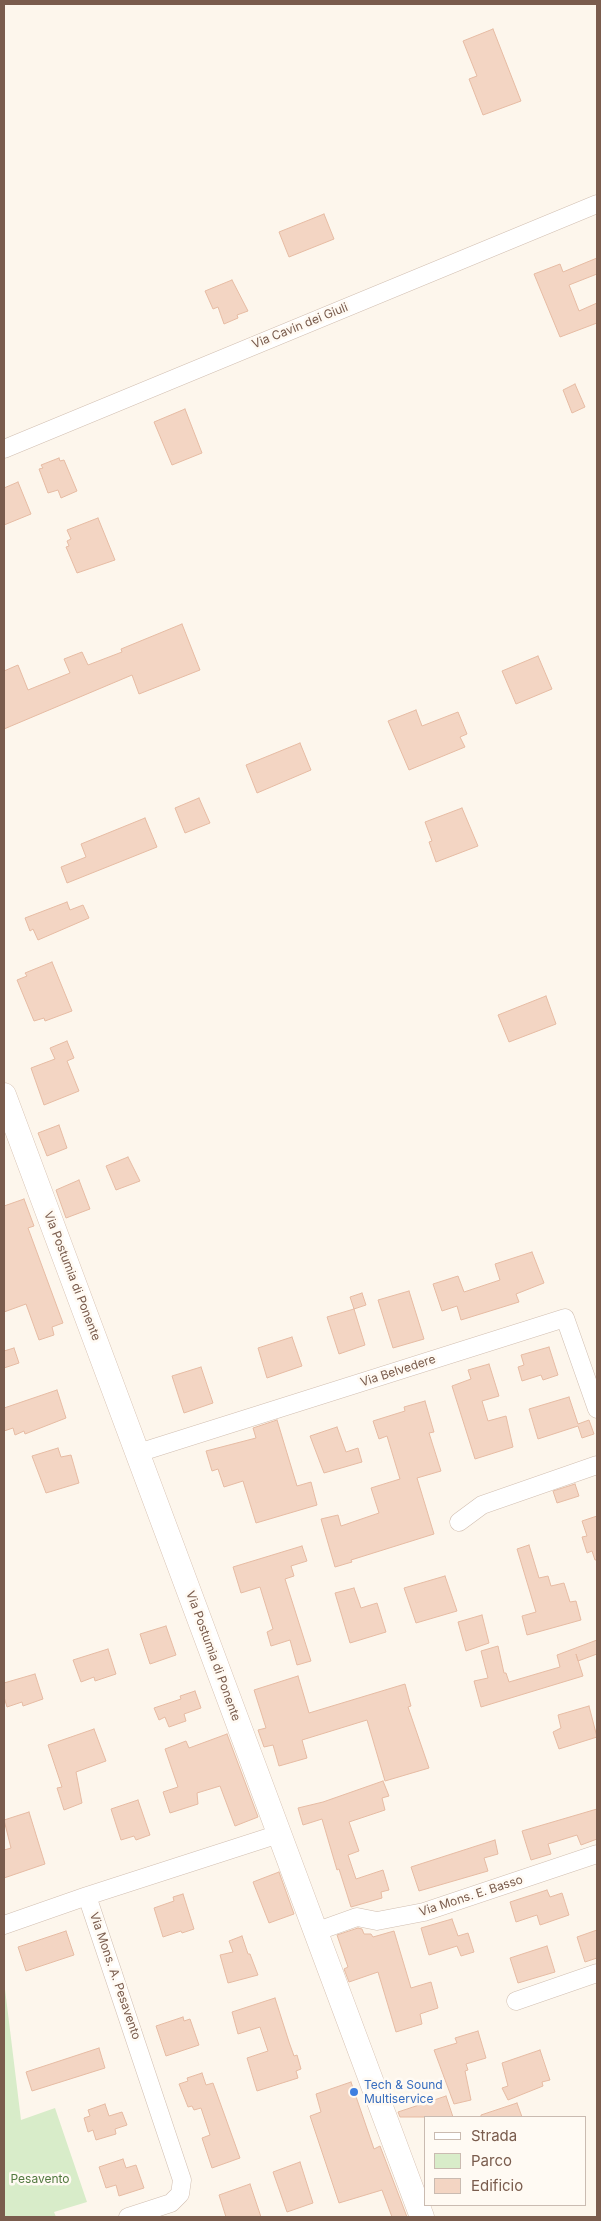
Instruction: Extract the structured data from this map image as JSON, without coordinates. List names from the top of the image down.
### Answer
{
  "streets": {
    "main road": ["Via Postumia di Ponente"],
    "street": [
      "Via Cavin dei Giuli",
      "Via Belvedere",
      "Via Mons. E. Basso",
      "Via Mons. A. Pesavento"
    ]
  },
  "crossings": [
    ["Via Postumia di Ponente", "Via Belvedere"],
    ["Via Postumia di Ponente", "Via Mons. E. Basso"],
    ["Via Postumia di Ponente", "Via Mons. A. Pesavento"]
  ],
  "parks": ["Pesavento"],
  "places": ["Tech & Sound Multiservice"],
  "legend": ["Strada", "Parco", "Edificio"]
}
